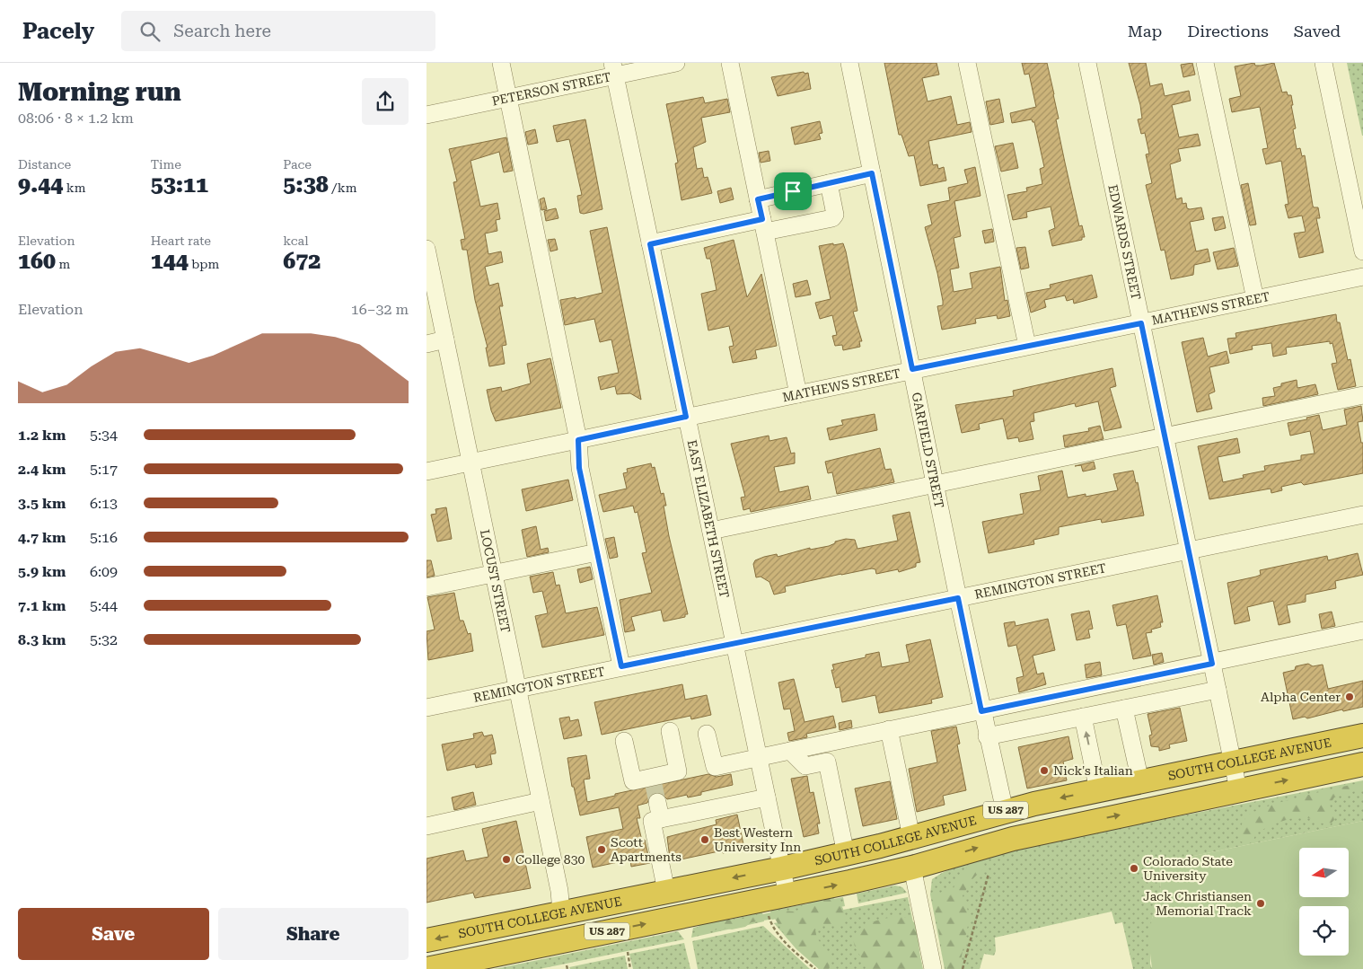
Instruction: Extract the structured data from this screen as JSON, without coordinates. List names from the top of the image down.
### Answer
{
  "streets": {
    "highway": ["SOUTH COLLEGE AVENUE", "US 287"],
    "street": [
      "PETERSON STREET",
      "EDWARDS STREET",
      "MATHEWS STREET",
      "GARFIELD STREET",
      "EAST ELIZABETH STREET",
      "LOCUST STREET",
      "REMINGTON STREET"
    ]
  },
  "crossings": [
    ["PETERSON STREET", "EAST ELIZABETH STREET"],
    ["EDWARDS STREET", "MATHEWS STREET"],
    ["EDWARDS STREET", "REMINGTON STREET"],
    ["EDWARDS STREET", "SOUTH COLLEGE AVENUE"],
    ["EDWARDS STREET", "US 287"],
    ["MATHEWS STREET", "GARFIELD STREET"],
    ["MATHEWS STREET", "EAST ELIZABETH STREET"],
    ["MATHEWS STREET", "LOCUST STREET"],
    ["GARFIELD STREET", "REMINGTON STREET"],
    ["GARFIELD STREET", "SOUTH COLLEGE AVENUE"],
    ["EAST ELIZABETH STREET", "REMINGTON STREET"],
    ["EAST ELIZABETH STREET", "SOUTH COLLEGE AVENUE"],
    ["EAST ELIZABETH STREET", "US 287"],
    ["LOCUST STREET", "REMINGTON STREET"],
    ["LOCUST STREET", "SOUTH COLLEGE AVENUE"]
  ],
  "places": [
    "Alpha Center",
    "Nick's Italian",
    "Best Western University Inn",
    "Scott Apartments",
    "College 830",
    "Colorado State University",
    "Jack Christiansen Memorial Track"
  ],
  "north": "left",
  "page": {
    "header": "Pacely",
    "search": "Search here",
    "nav": ["Map", "Directions", "Saved"],
    "heading": ["Morning run", "08:06 · 8 × 1.2 km"],
    "stats": [
      ["Distance", "9.44 km"],
      ["Time", "53:11"],
      ["Pace", "5:38 /km"],
      ["Elevation", "160 m"],
      ["Heart rate", "144 bpm"],
      ["kcal", "672"]
    ],
    "chart": ["Elevation", "16–32 m"],
    "list": [
      {
        "name": "1.2 km",
        "note": "5:34"
      },
      {
        "name": "2.4 km",
        "note": "5:17"
      },
      {
        "name": "3.5 km",
        "note": "6:13"
      },
      {
        "name": "4.7 km",
        "note": "5:16"
      },
      {
        "name": "5.9 km",
        "note": "6:09"
      },
      {
        "name": "7.1 km",
        "note": "5:44"
      },
      {
        "name": "8.3 km",
        "note": "5:32"
      }
    ],
    "buttons": ["Save", "Share"]
  }
}
